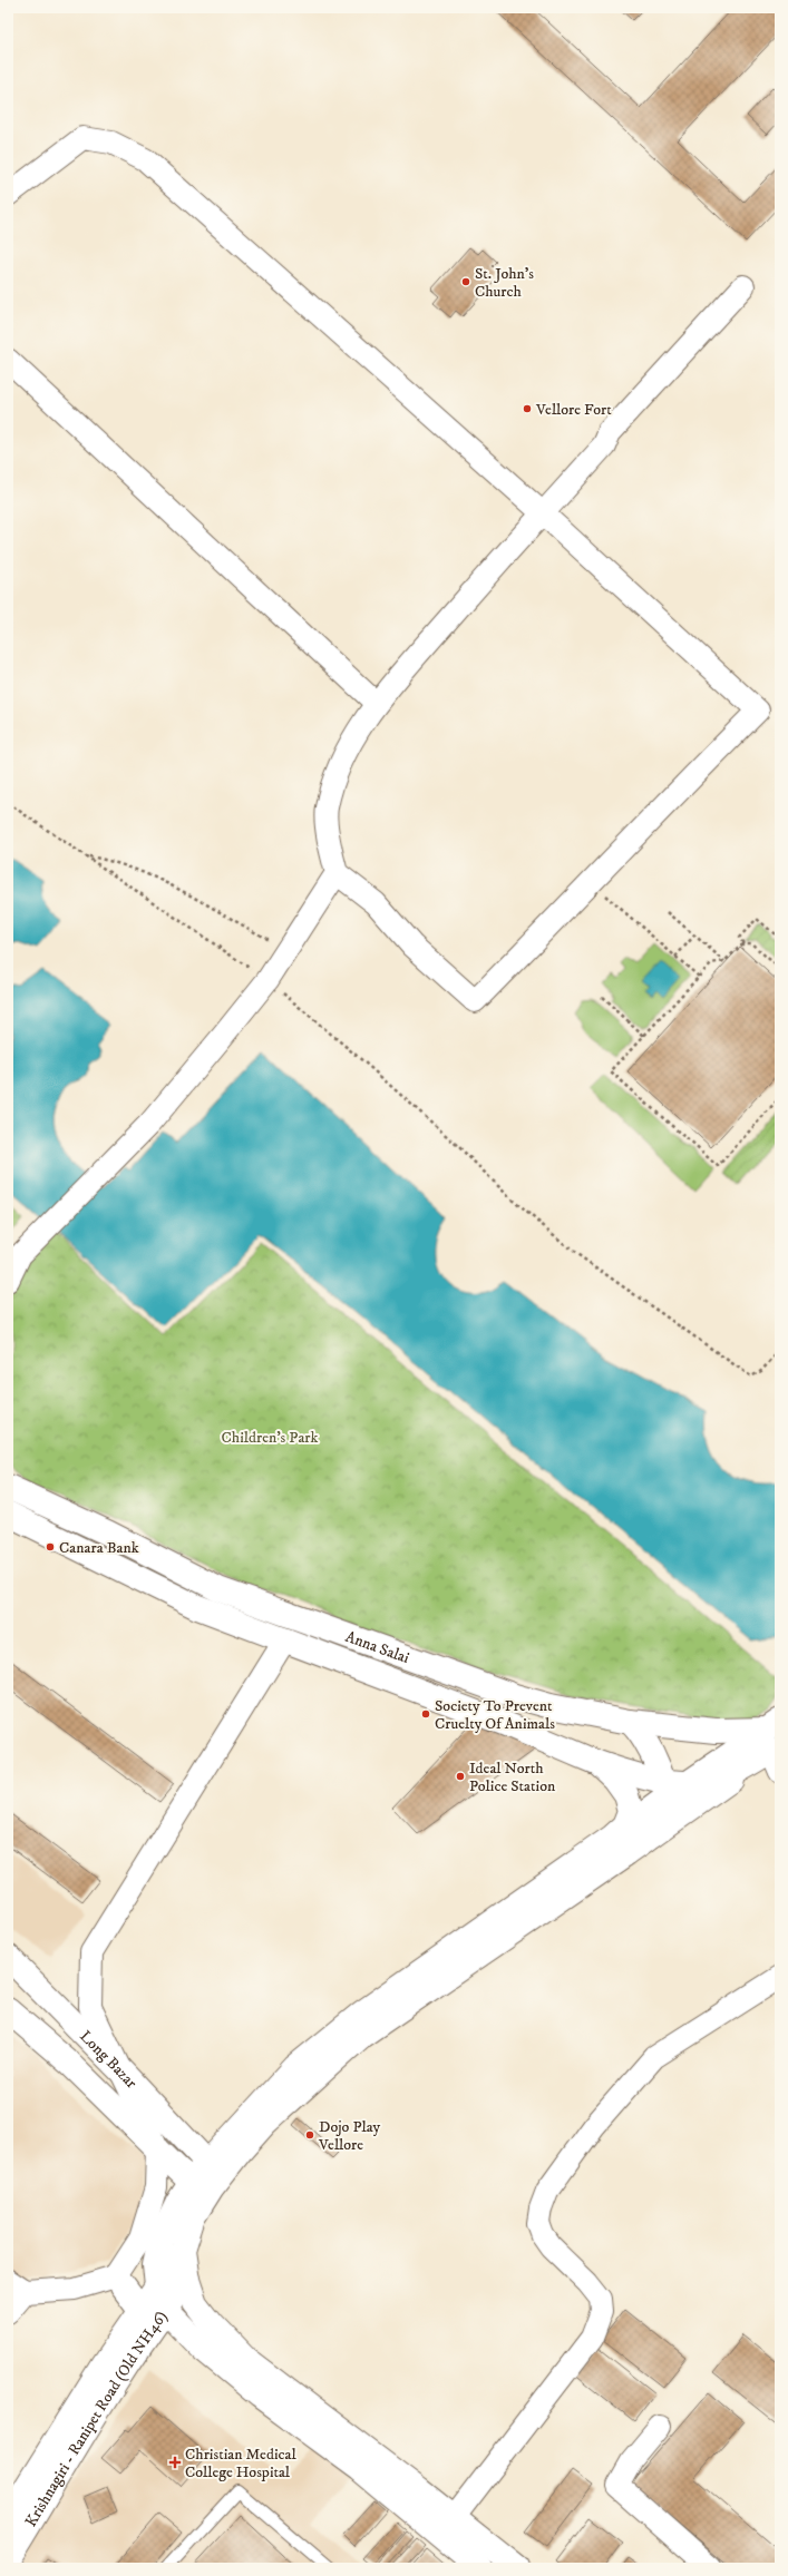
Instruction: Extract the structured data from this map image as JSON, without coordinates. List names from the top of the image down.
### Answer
{
  "streets": {
    "main road": ["Anna Salai", "Long Bazar", "Krishnagiri - Ranipet Road (Old NH46)"]
  },
  "parks": ["Children's Park"],
  "places": {
    "other": [
      "St. John's Church",
      "Vellore Fort",
      "Canara Bank",
      "Society To Prevent Cruelty Of Animals",
      "Ideal North Police Station",
      "Dojo Play Vellore"
    ],
    "health": ["Christian Medical College Hospital"]
  }
}
